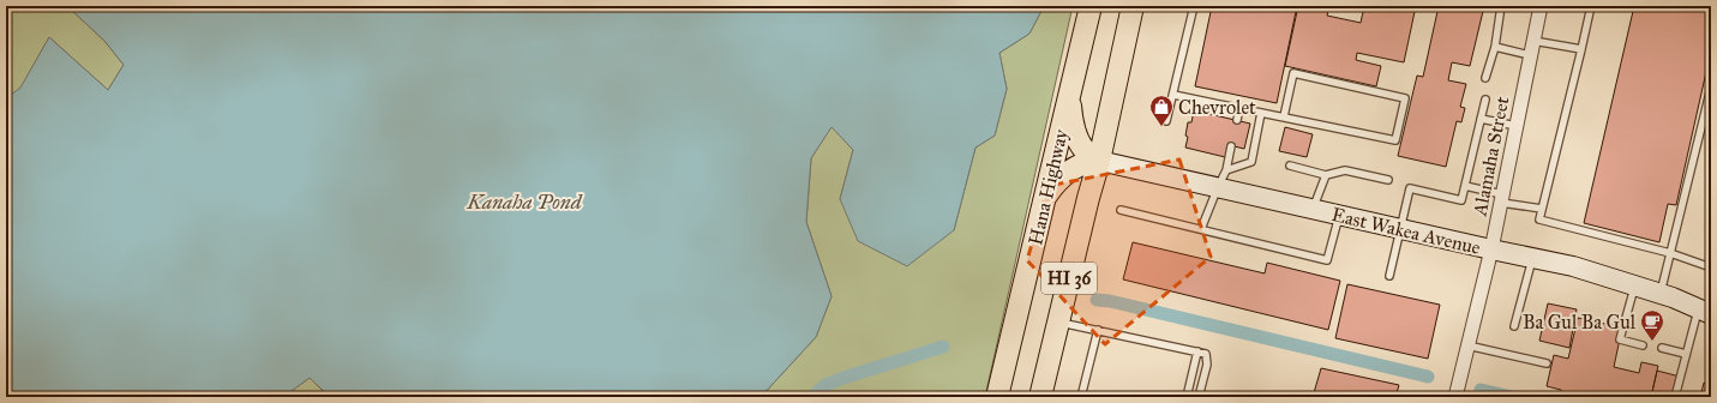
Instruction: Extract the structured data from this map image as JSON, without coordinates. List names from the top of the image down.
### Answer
{
  "streets": {
    "main road": ["Hana Highway", "HI 36"],
    "street": ["Alamaha Street", "East Wakea Avenue"]
  },
  "crossings": [
    ["Alamaha Street", "East Wakea Avenue"],
    ["Hana Highway", "HI 36"],
    ["East Wakea Avenue", "HI 36"]
  ],
  "water": ["Kanaha Pond"],
  "places": {
    "shop": ["Chevrolet"],
    "cafe": ["Ba Gul Ba Gul"]
  }
}
